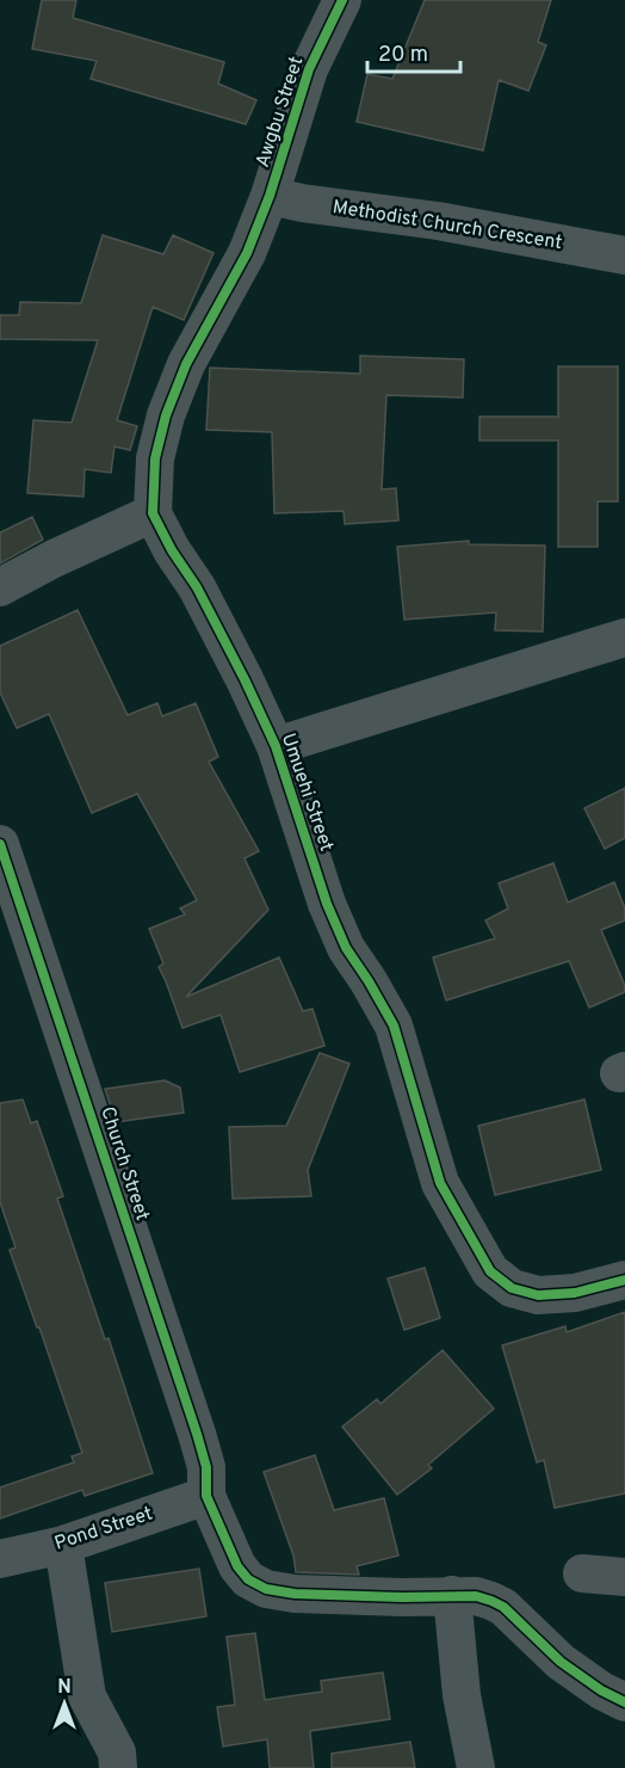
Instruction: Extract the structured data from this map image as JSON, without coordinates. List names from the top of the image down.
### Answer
{
  "streets": {
    "street": [
      "Awgbu Street",
      "Methodist Church Crescent",
      "Umuehi Street",
      "Church Street",
      "Pond Street"
    ]
  },
  "crossings": [
    ["Awgbu Street", "Methodist Church Crescent"],
    ["Awgbu Street", "Umuehi Street"],
    ["Methodist Church Crescent", "Umuehi Street"],
    ["Church Street", "Pond Street"]
  ],
  "scale_bar": "20 m",
  "north": "top"
}
